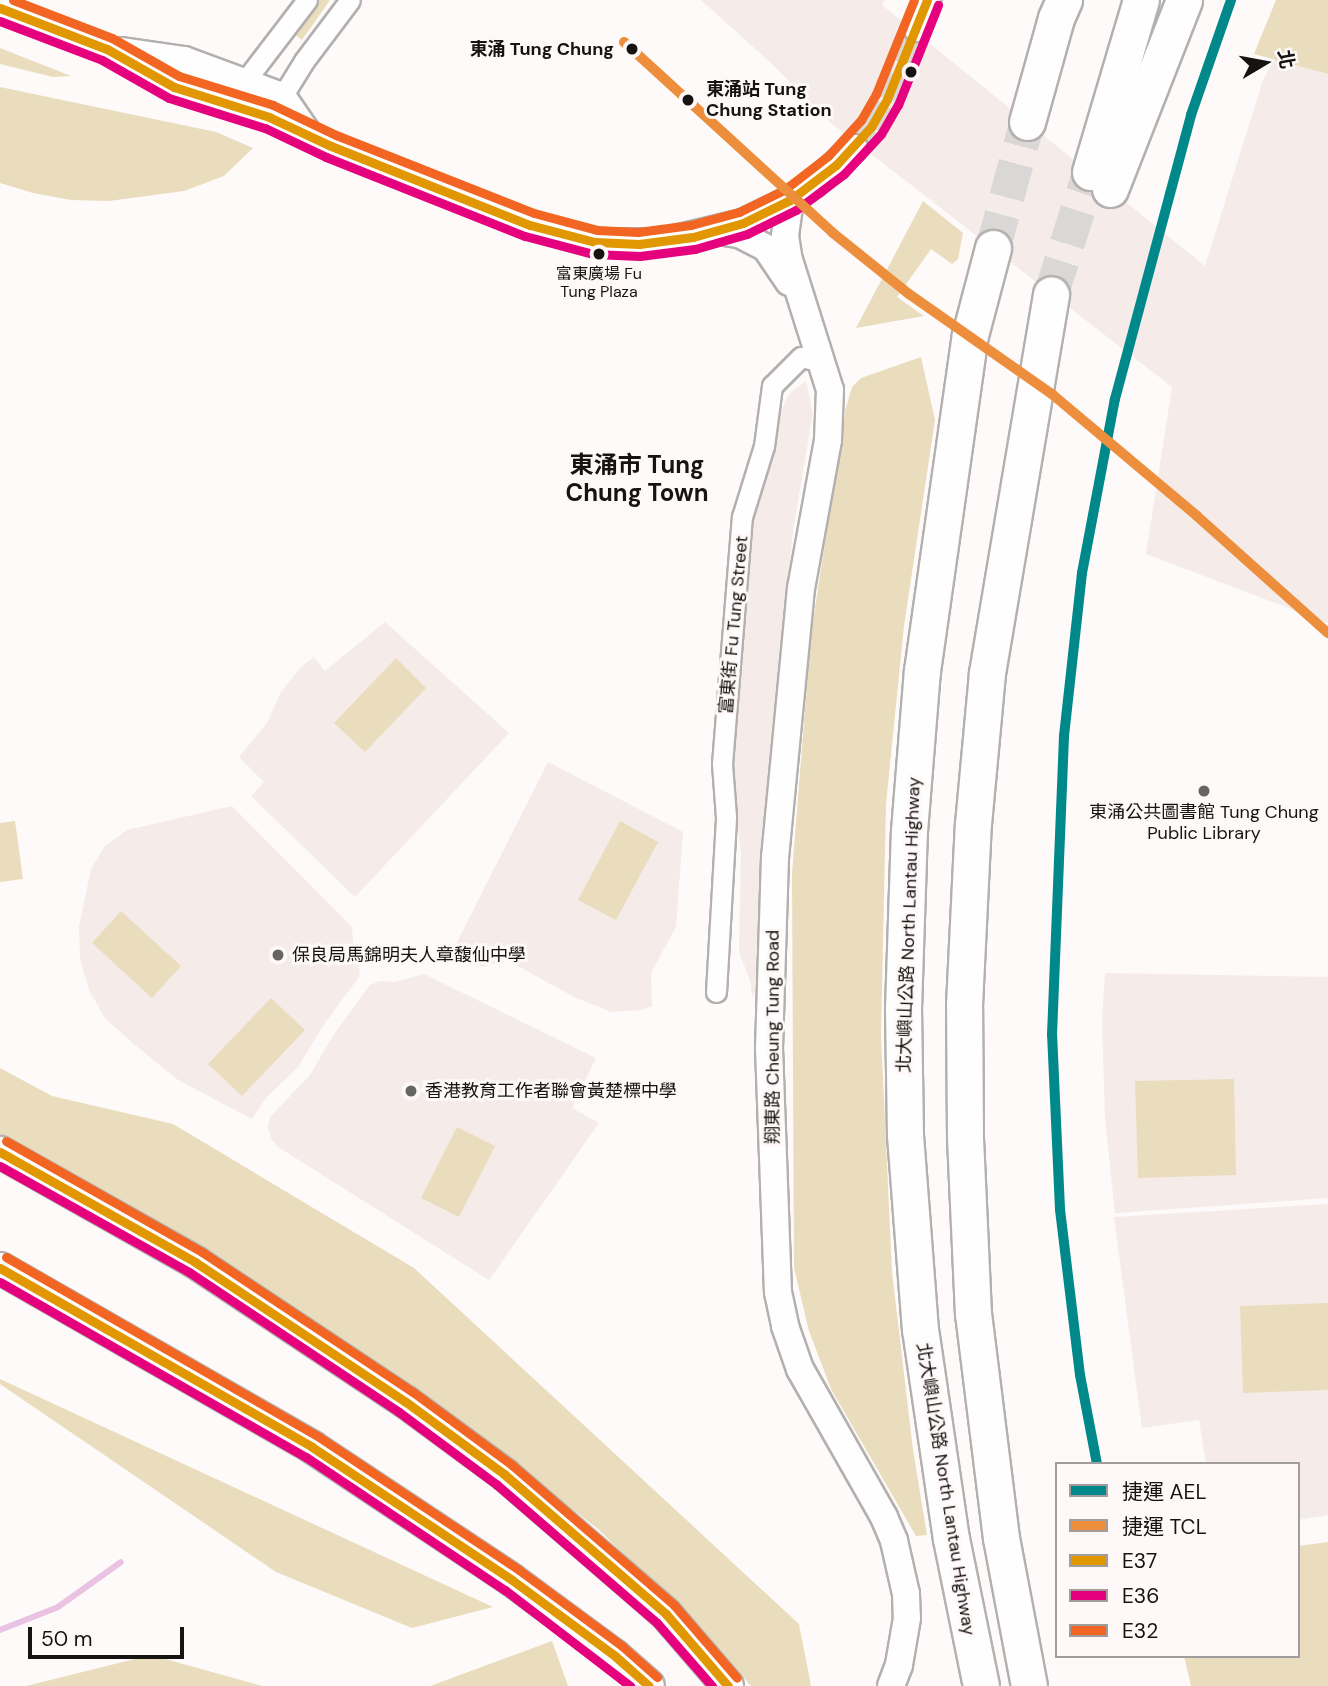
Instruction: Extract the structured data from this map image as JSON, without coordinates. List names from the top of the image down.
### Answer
{
  "streets": {
    "highway": ["北大嶼山公路 North Lantau Highway"],
    "main road": ["翔東路 Cheung Tung Road"],
    "street": ["富東街 Fu Tung Street"]
  },
  "crossings": [
    ["富東街 Fu Tung Street", "翔東路 Cheung Tung Road"]
  ],
  "districts": ["東涌市 Tung Chung Town"],
  "places": [
    "東涌 Tung Chung",
    "東涌站 Tung Chung Station",
    "富東廣場 Fu Tung Plaza",
    "東涌公共圖書館 Tung Chung Public Library",
    "保良局馬錦明夫人章馥仙中學",
    "香港教育工作者聯會黃楚標中學"
  ],
  "lines": [
    "metro line AEL",
    "transit line E37",
    "transit line E32",
    "transit line E36",
    "metro line TCL"
  ],
  "legend": [
    "捷運 AEL",
    "捷運 TCL",
    "E37",
    "E36",
    "E32"
  ],
  "scale_bar": "50 m",
  "north": "right"
}
